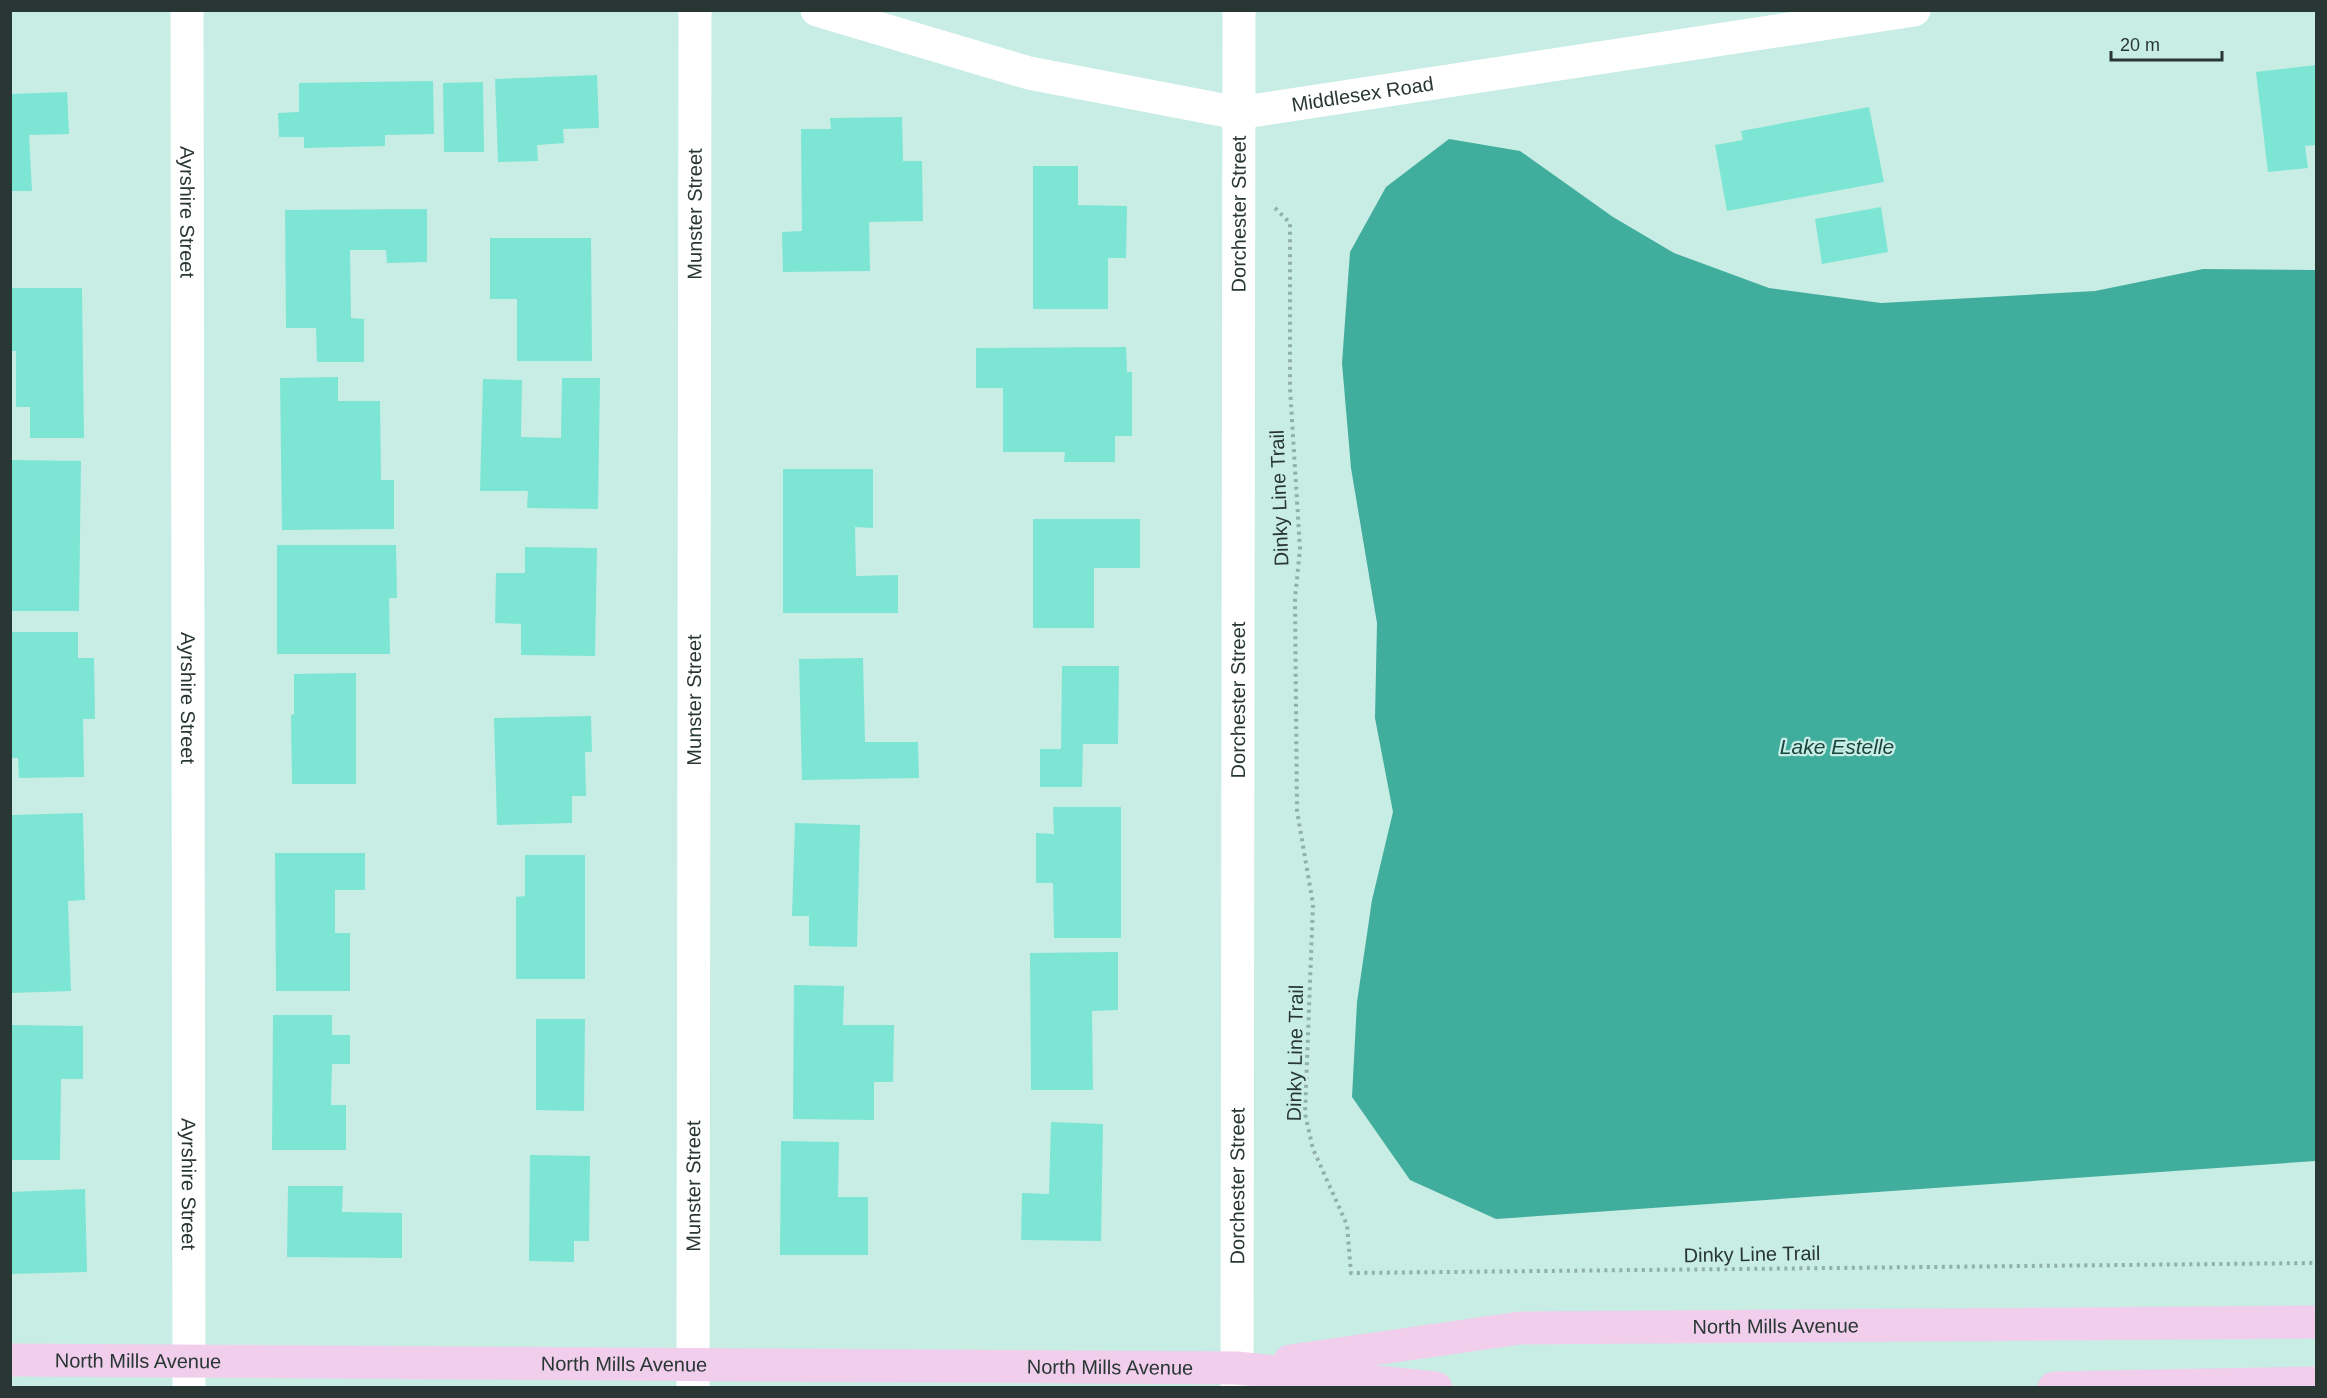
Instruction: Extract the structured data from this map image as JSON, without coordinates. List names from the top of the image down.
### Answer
{
  "streets": {
    "main road": ["North Mills Avenue"],
    "street": [
      "Middlesex Road",
      "Ayrshire Street",
      "Munster Street",
      "Dorchester Street"
    ],
    "path": ["Dinky Line Trail"]
  },
  "crossings": [
    ["Middlesex Road", "Dorchester Street"],
    ["Ayrshire Street", "North Mills Avenue"],
    ["Munster Street", "North Mills Avenue"],
    ["Dorchester Street", "Dinky Line Trail"],
    ["Dorchester Street", "North Mills Avenue"]
  ],
  "water": ["Lake Estelle"],
  "scale_bar": "20 m"
}
